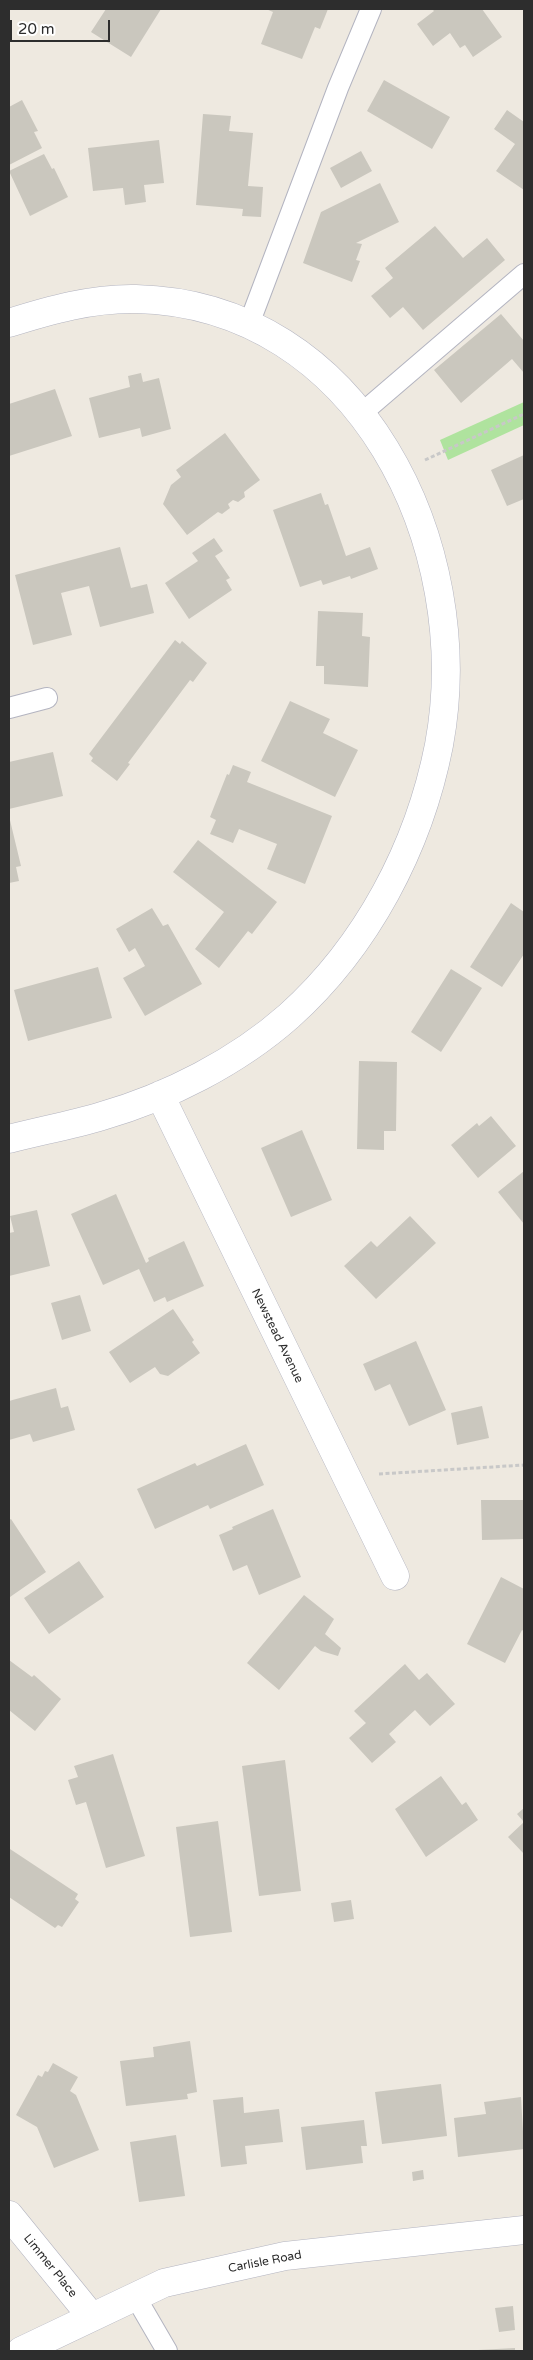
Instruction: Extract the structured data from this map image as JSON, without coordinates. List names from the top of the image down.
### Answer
{
  "streets": {
    "street": ["Newstead Avenue", "Carlisle Road", "Limmer Place"]
  },
  "crossings": [
    ["Carlisle Road", "Limmer Place"]
  ],
  "scale_bar": "20 m"
}
